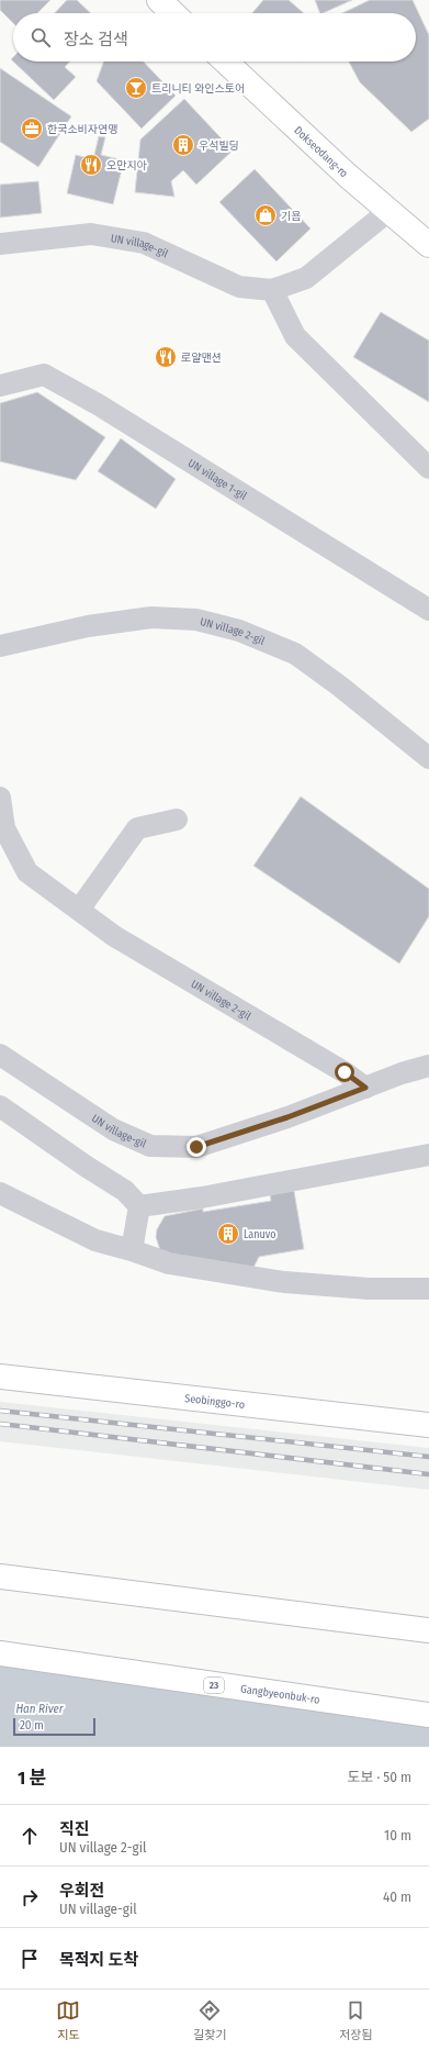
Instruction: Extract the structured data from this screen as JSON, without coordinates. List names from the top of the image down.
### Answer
{
  "streets": {
    "main road": [
      "Dokseodang-ro",
      "Seobinggo-ro",
      "23",
      "Gangbyeonbuk-ro"
    ],
    "street": ["UN village-gil", "UN village 1-gil", "UN village 2-gil"]
  },
  "crossings": [
    ["Dokseodang-ro", "UN village-gil"],
    ["UN village-gil", "UN village 2-gil"]
  ],
  "water": ["Han River"],
  "places": {
    "bar": ["트리니티 와인스토어"],
    "office": ["한국소비자연맹"],
    "building": ["우석빌딩", "Lanuvo"],
    "restaurant": ["오만지아", "로얄맨션"],
    "shop": ["기욤"]
  },
  "scale_bar": "20 m",
  "page": {
    "search": "장소 검색",
    "scale": "20 m",
    "heading": ["1 분", "도보 · 50 m"],
    "list": [
      ["직진", "UN village 2-gil", "10 m"],
      ["우회전", "UN village-gil", "40 m"],
      "목적지 도착"
    ],
    "nav": ["지도", "길찾기", "저장됨"]
  }
}
